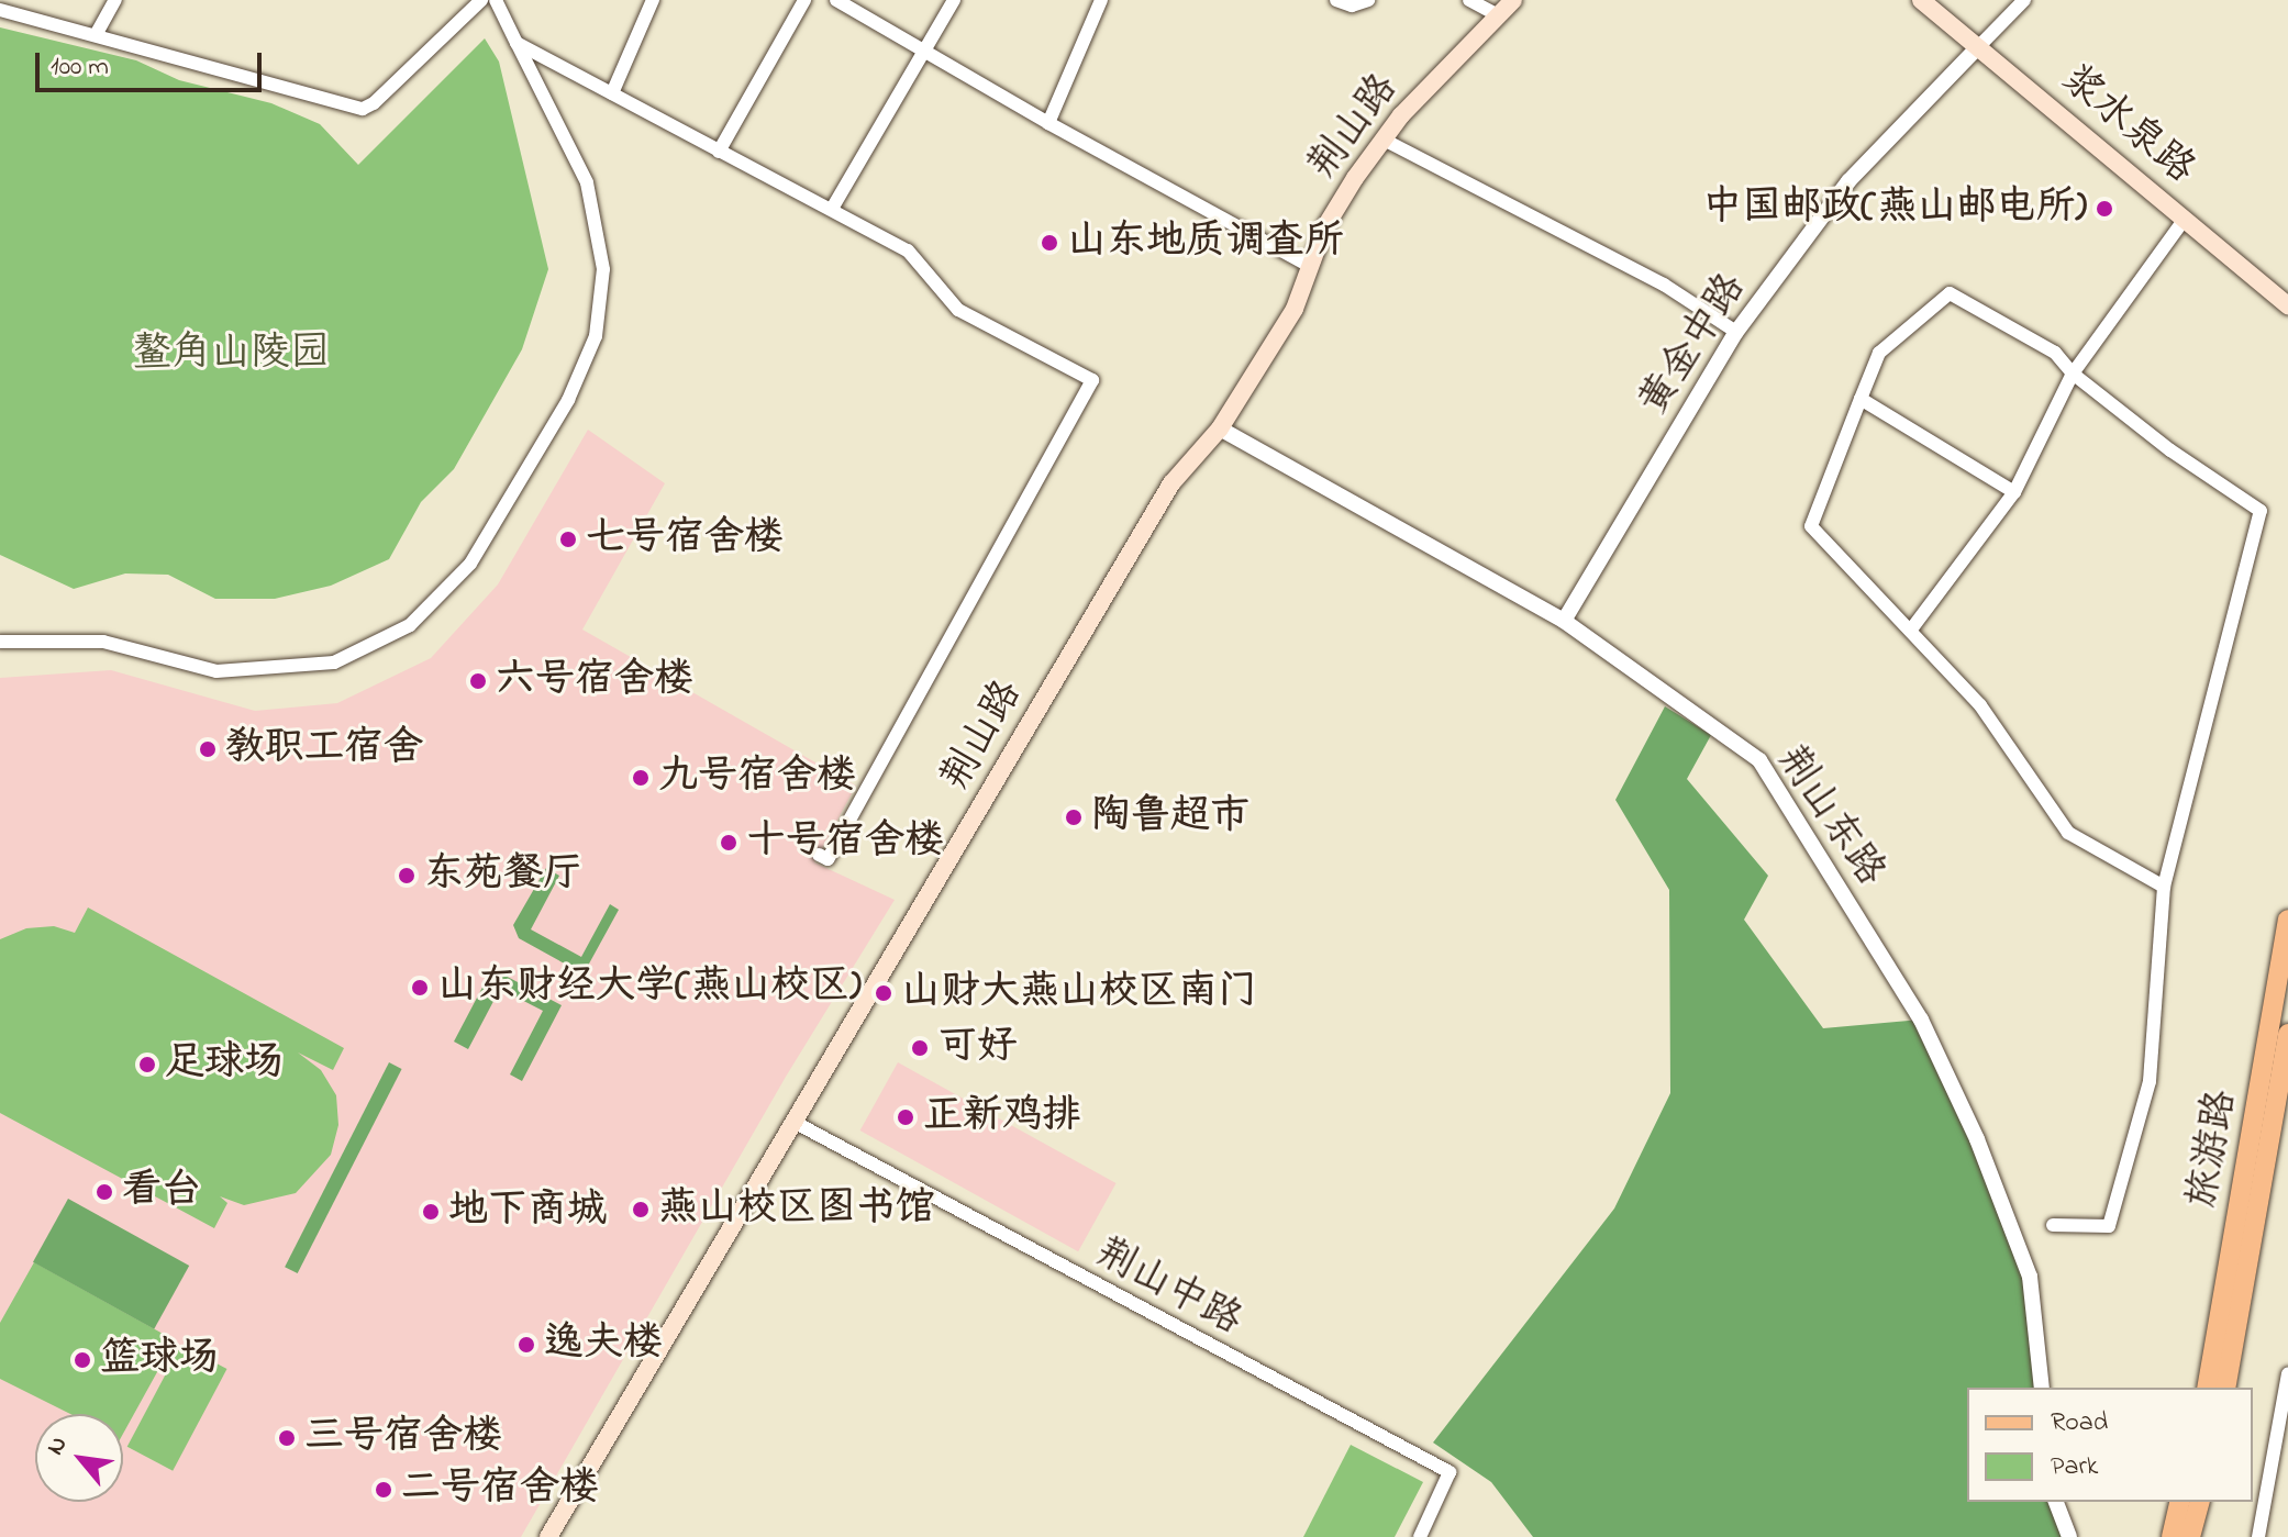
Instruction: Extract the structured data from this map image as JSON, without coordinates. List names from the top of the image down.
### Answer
{
  "streets": {
    "main road": ["浆水泉路", "荆山路", "旅游路"],
    "street": ["黄金中路", "荆山东路", "荆山中路"]
  },
  "crossings": [
    ["浆水泉路", "黄金中路"],
    ["荆山路", "荆山东路"],
    ["荆山路", "荆山中路"],
    ["黄金中路", "荆山东路"]
  ],
  "parks": ["鳌角山陵园"],
  "places": [
    "中国邮政(燕山邮电所)",
    "山东地质调查所",
    "七号宿舍楼",
    "六号宿舍楼",
    "教职工宿舍",
    "九号宿舍楼",
    "陶鲁超市",
    "十号宿舍楼",
    "东苑餐厅",
    "山东财经大学(燕山校区)",
    "山财大燕山校区南门",
    "可好",
    "足球场",
    "正新鸡排",
    "看台",
    "燕山校区图书馆",
    "地下商城",
    "逸夫楼",
    "篮球场",
    "三号宿舍楼",
    "二号宿舍楼"
  ],
  "legend": ["Road", "Park"],
  "scale_bar": "100 m",
  "north": "top left"
}
